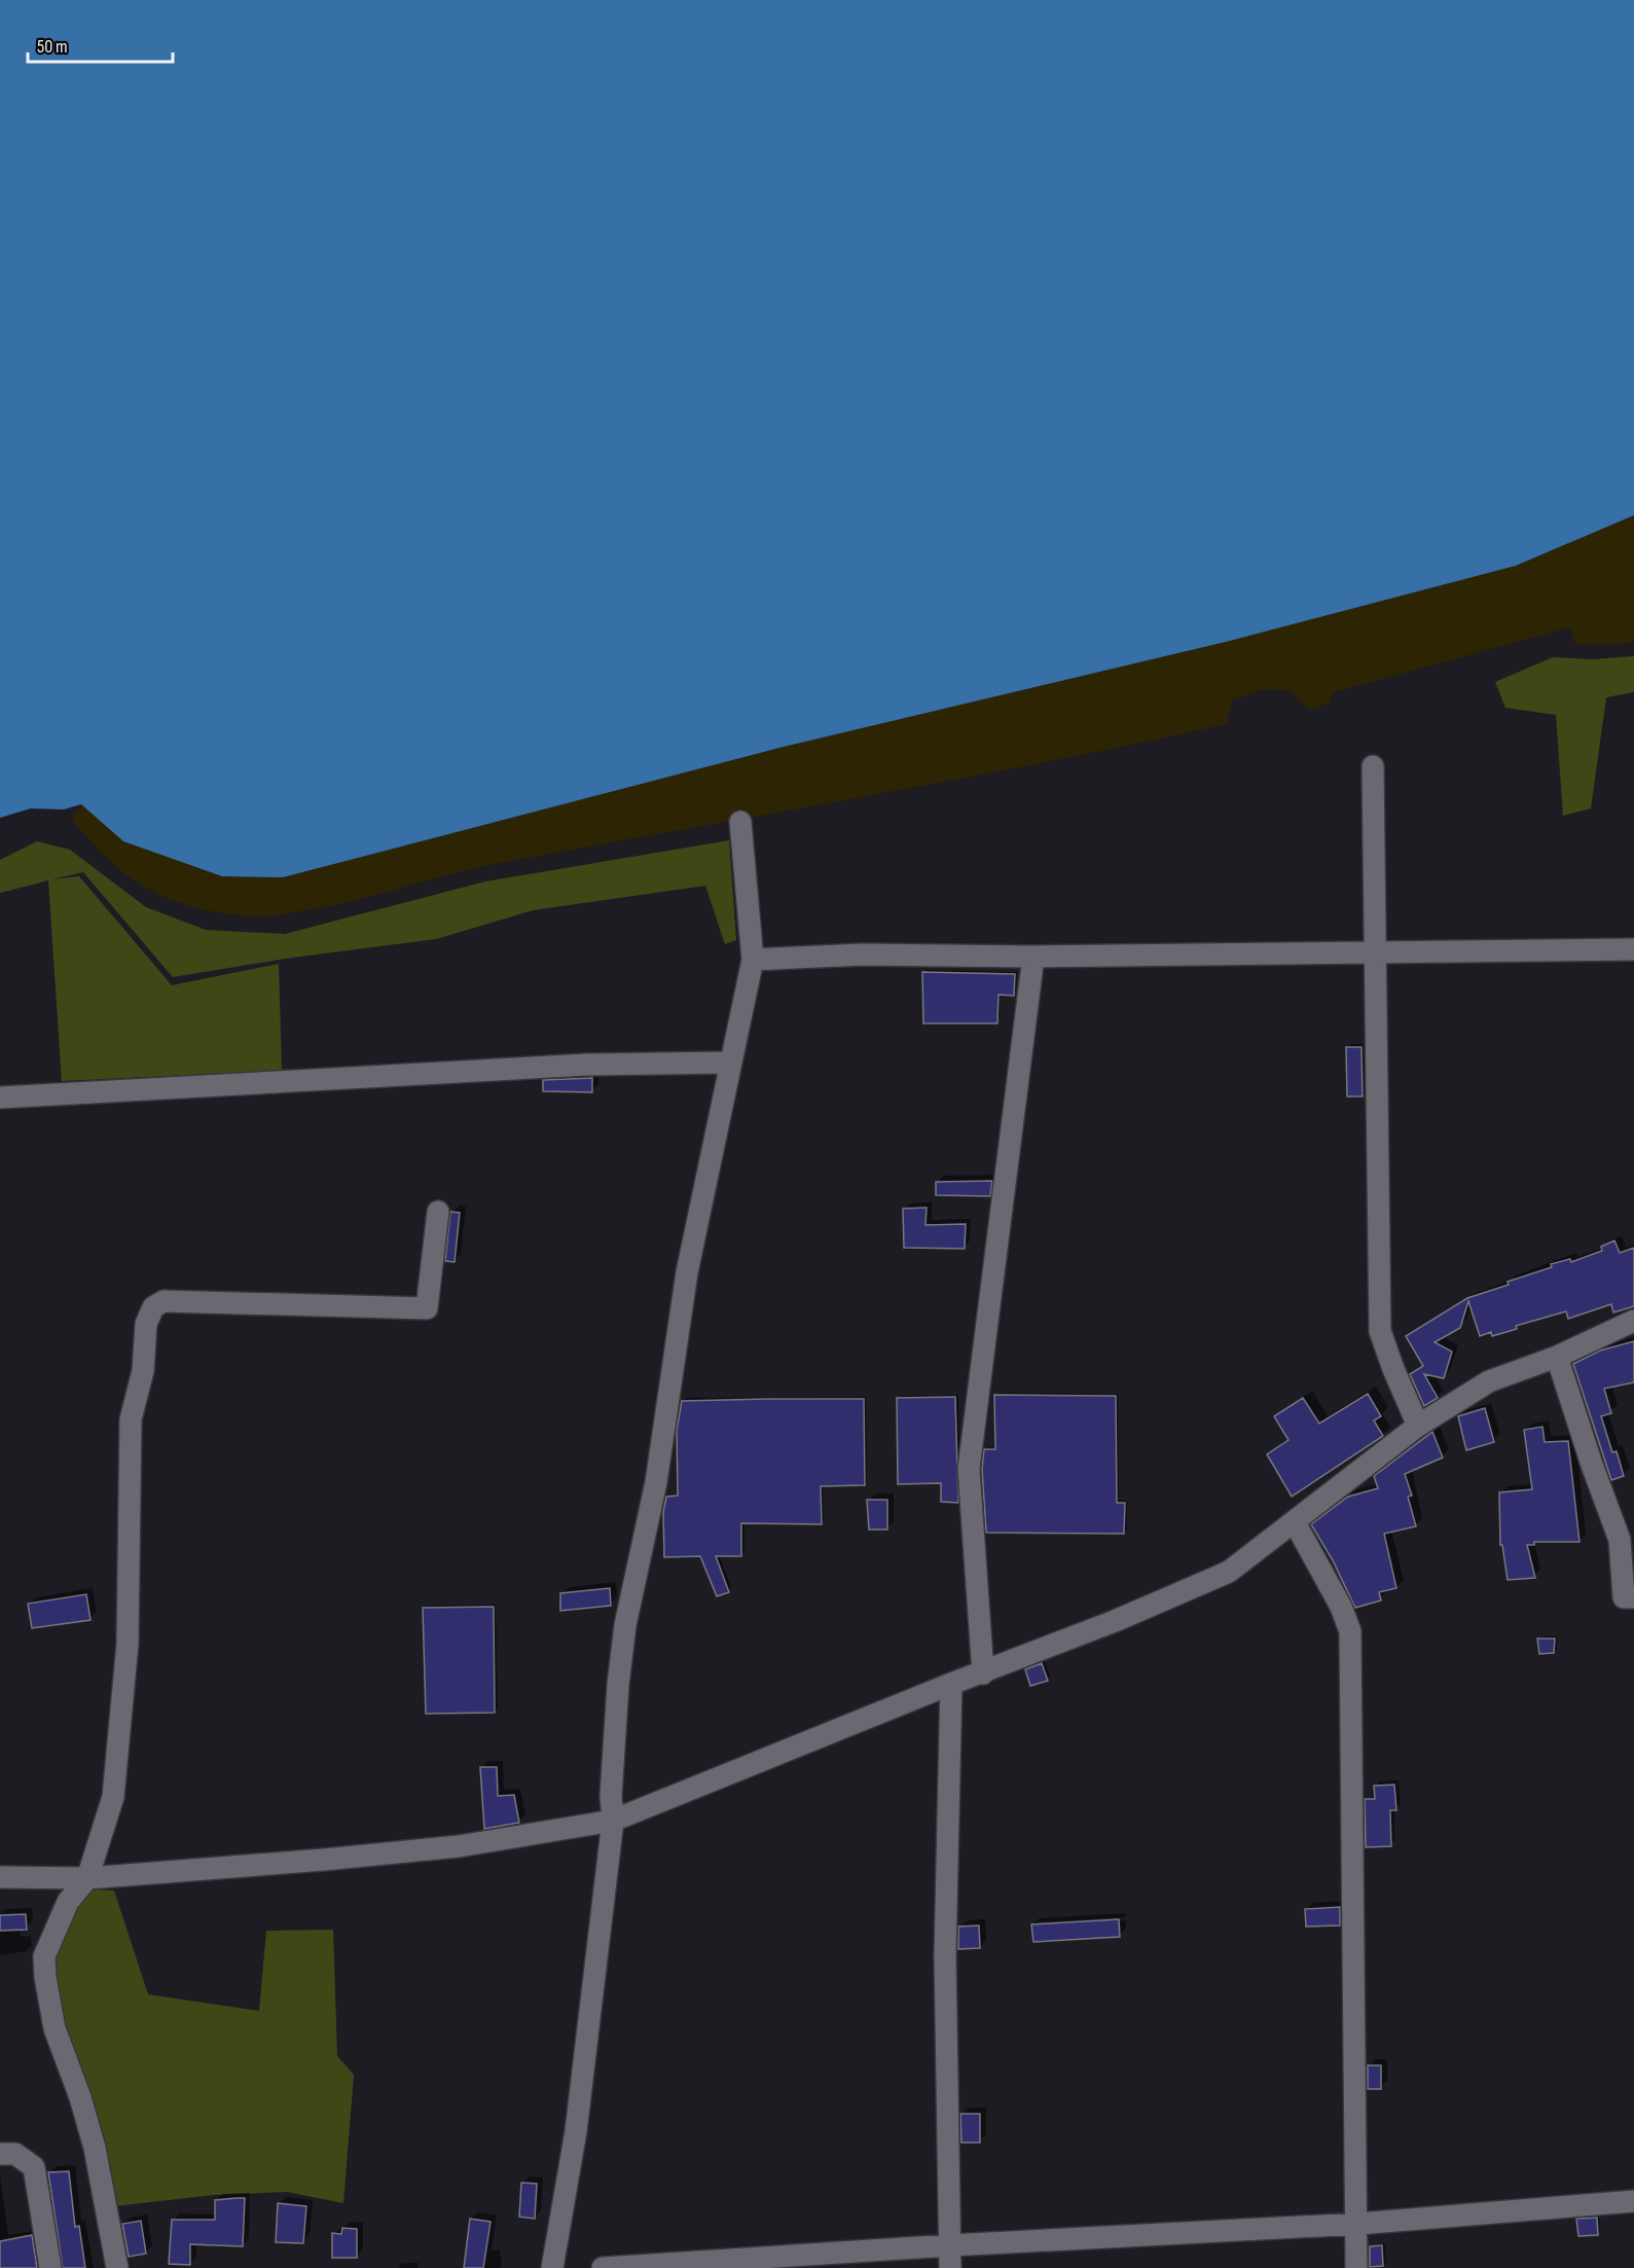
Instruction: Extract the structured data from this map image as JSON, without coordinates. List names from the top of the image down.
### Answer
{
  "scale_bar": "50 m"
}
